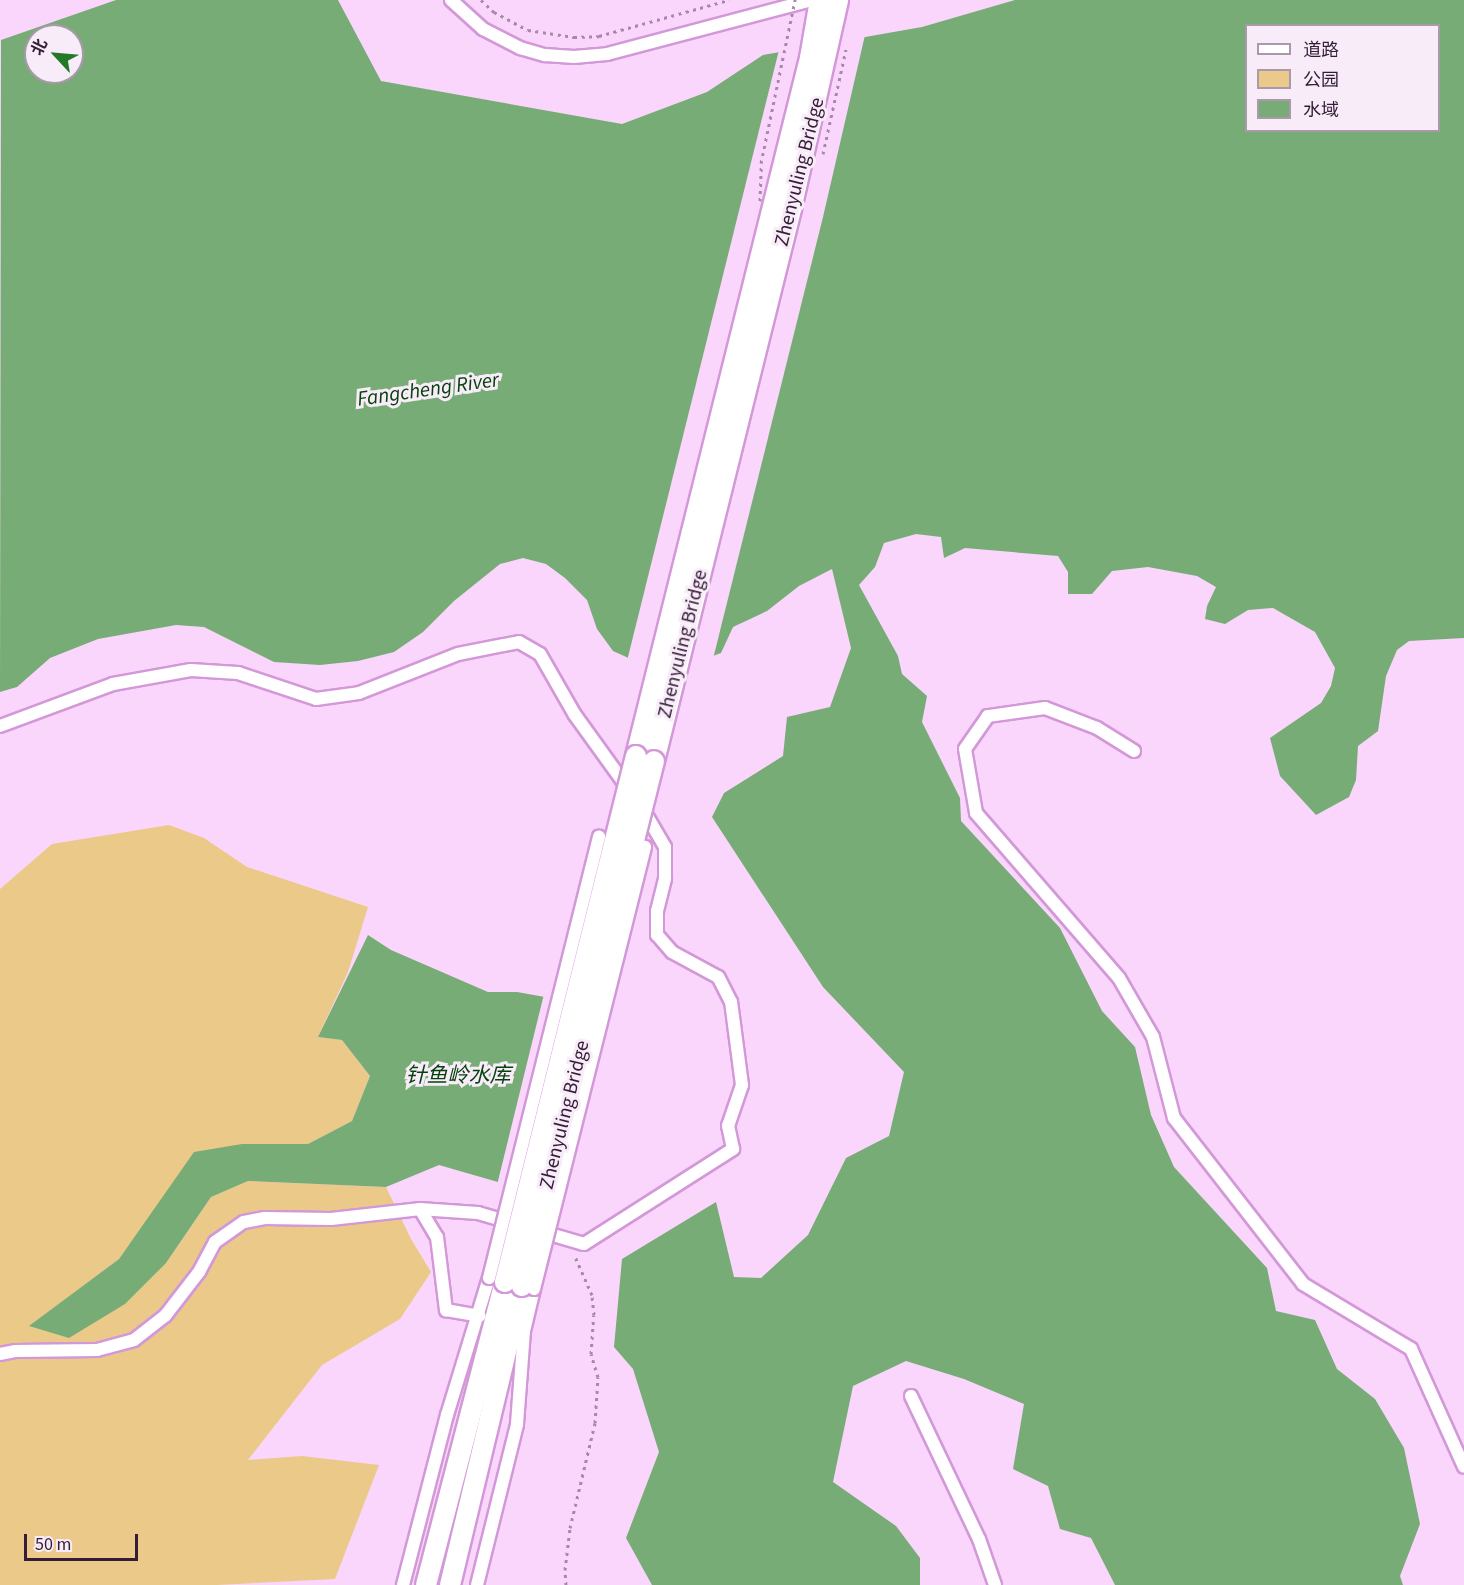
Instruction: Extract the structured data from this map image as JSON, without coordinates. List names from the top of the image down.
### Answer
{
  "streets": {
    "main road": ["Zhenyuling Bridge"]
  },
  "water": ["Fangcheng River", "针鱼岭水库"],
  "legend": ["道路", "公园", "水域"],
  "scale_bar": "50 m",
  "north": "top left"
}
